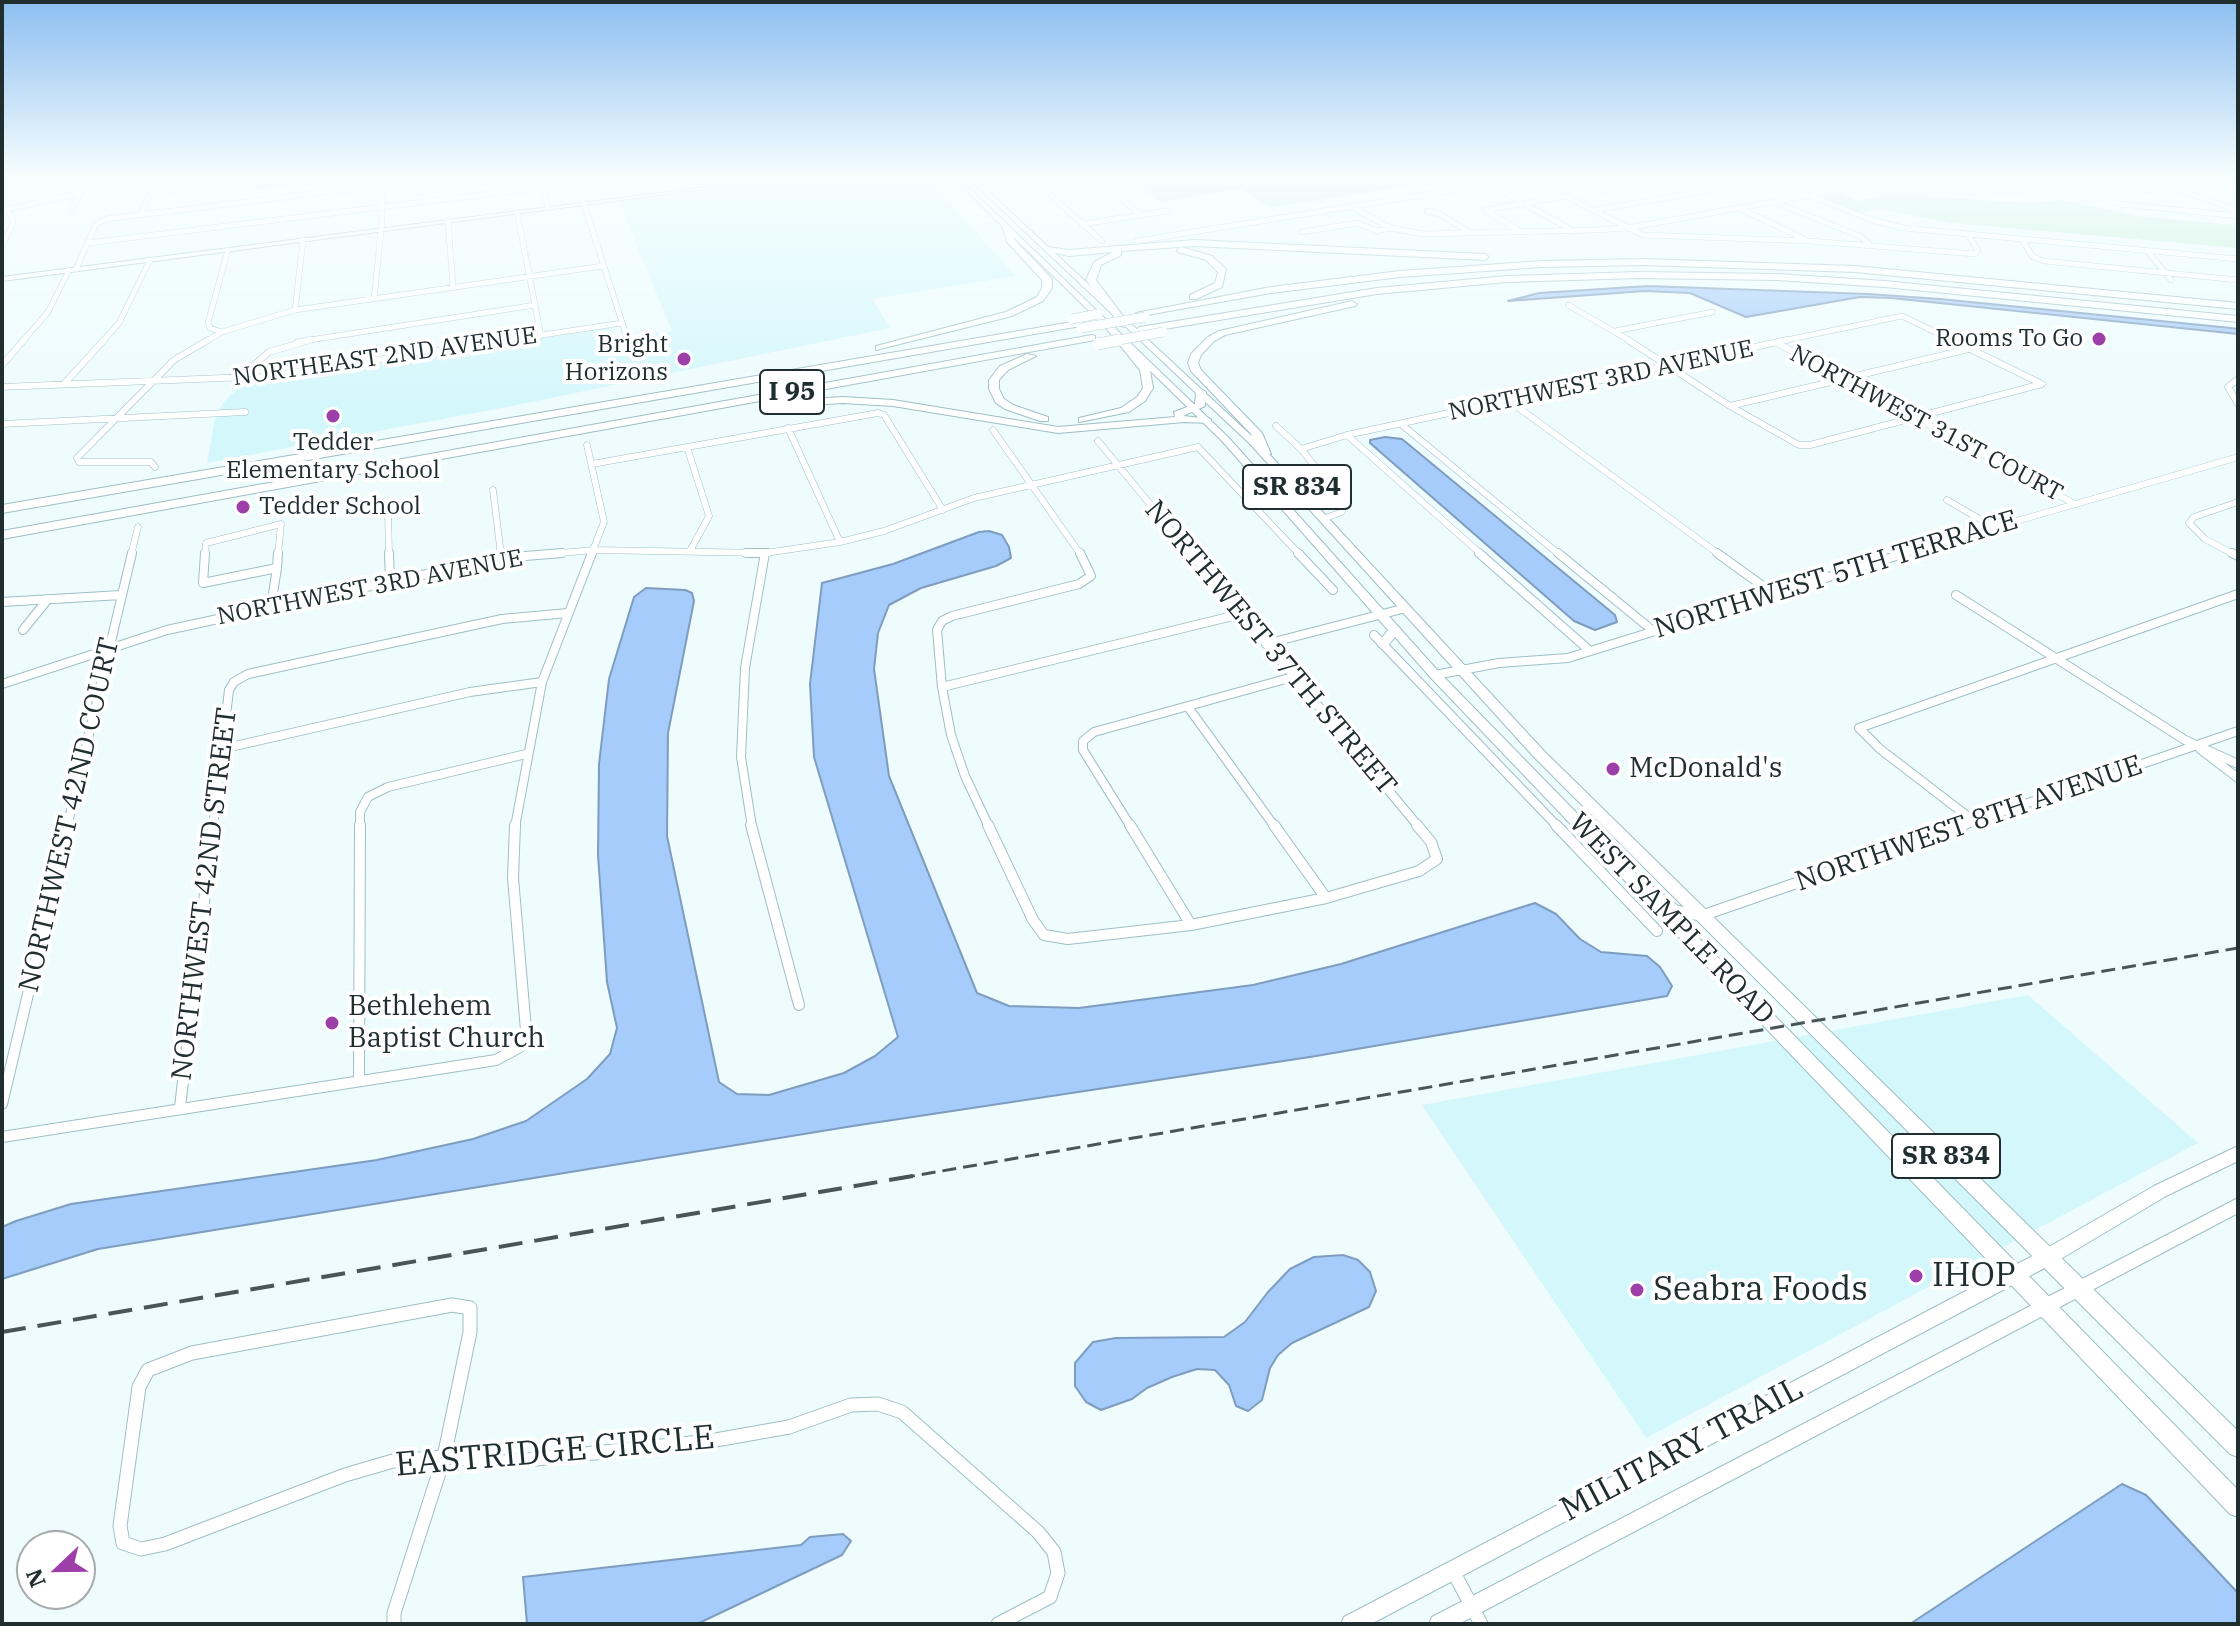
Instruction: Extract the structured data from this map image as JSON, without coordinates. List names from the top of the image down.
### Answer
{
  "streets": {
    "highway": ["I 95"],
    "main road": ["SR 834", "WEST SAMPLE ROAD"],
    "street": [
      "NORTHEAST 2ND AVENUE",
      "NORTHWEST 3RD AVENUE",
      "NORTHWEST 31ST COURT",
      "NORTHWEST 5TH TERRACE",
      "NORTHWEST 37TH STREET",
      "NORTHWEST 42ND COURT",
      "NORTHWEST 8TH AVENUE",
      "NORTHWEST 42ND STREET",
      "MILITARY TRAIL",
      "EASTRIDGE CIRCLE"
    ]
  },
  "crossings": [
    ["NORTHWEST 3RD AVENUE", "NORTHWEST 31ST COURT"],
    ["NORTHWEST 3RD AVENUE", "NORTHWEST 37TH STREET"],
    ["NORTHWEST 3RD AVENUE", "NORTHWEST 42ND COURT"],
    ["NORTHWEST 31ST COURT", "NORTHWEST 5TH TERRACE"],
    ["SR 834", "WEST SAMPLE ROAD"],
    ["NORTHWEST 5TH TERRACE", "WEST SAMPLE ROAD"],
    ["NORTHWEST 8TH AVENUE", "WEST SAMPLE ROAD"],
    ["WEST SAMPLE ROAD", "MILITARY TRAIL"]
  ],
  "places": [
    "Rooms To Go",
    "Bright Horizons",
    "Tedder Elementary School",
    "Tedder School",
    "McDonald's",
    "Bethlehem Baptist Church",
    "IHOP",
    "Seabra Foods"
  ],
  "north": "left"
}
